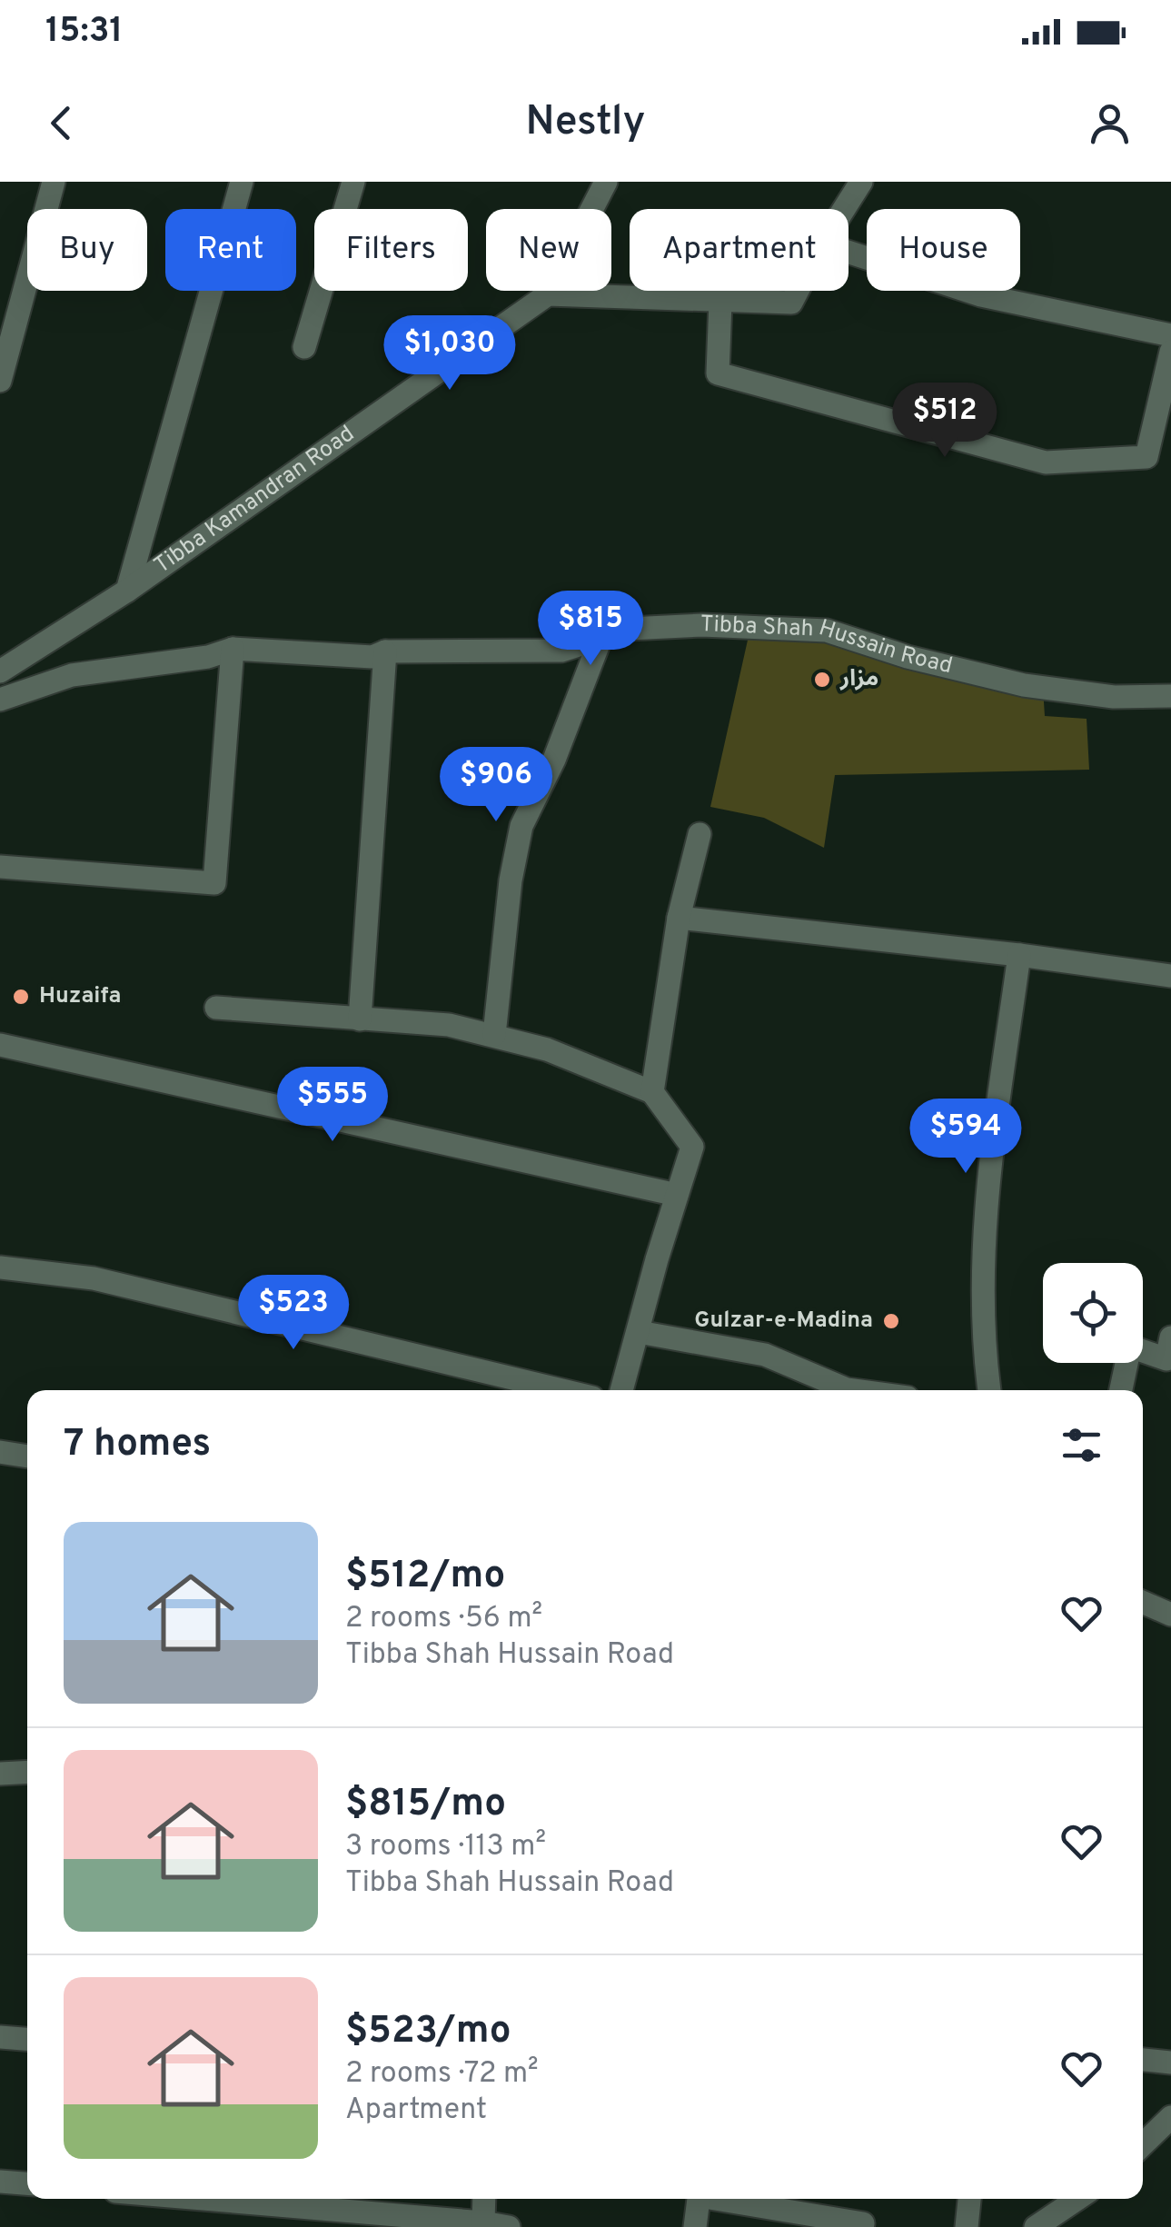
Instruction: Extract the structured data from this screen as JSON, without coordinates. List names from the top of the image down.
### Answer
{
  "streets": {
    "street": ["Tibba Kamandran Road", "Tibba Shah Hussain Road"]
  },
  "places": ["مزار", "Huzaifa", "Gulzar-e-Madina"],
  "page": {
    "status": "15:31",
    "header": "Nestly",
    "chip": [
      "Buy",
      "Rent",
      "Filters",
      "New",
      "Apartment",
      "House"
    ],
    "price": [
      "$1,030",
      "$512",
      "$815",
      "$906",
      "$555",
      "$594",
      "$523"
    ],
    "heading": "7 homes",
    "list": [
      {
        "name": "$512/mo",
        "note": "2 rooms · 56 m² · Tibba Shah Hussain Road"
      },
      {
        "name": "$815/mo",
        "note": "3 rooms · 113 m² · Tibba Shah Hussain Road"
      },
      {
        "name": "$523/mo",
        "note": "2 rooms · 72 m² · Apartment"
      }
    ]
  }
}
